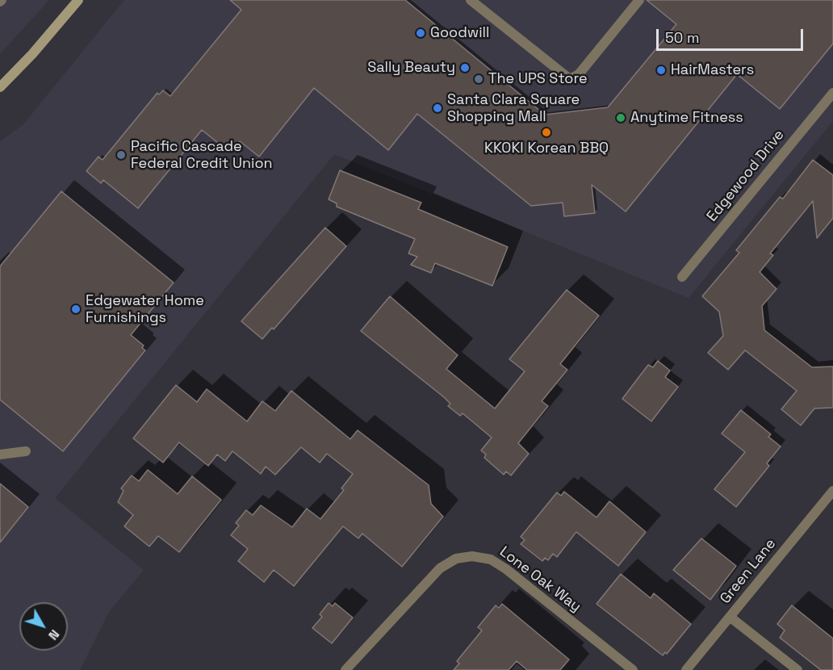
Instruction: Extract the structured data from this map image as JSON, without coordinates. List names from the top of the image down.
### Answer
{
  "streets": {
    "street": ["Edgewood Drive", "Green Lane", "Lone Oak Way"]
  },
  "places": [
    "Goodwill",
    "Sally Beauty",
    "HairMasters",
    "The UPS Store",
    "Santa Clara Square Shopping Mall",
    "Anytime Fitness",
    "KKOKI Korean BBQ",
    "Pacific Cascade Federal Credit Union",
    "Edgewater Home Furnishings"
  ],
  "scale_bar": "50 m",
  "north": "bottom right"
}
